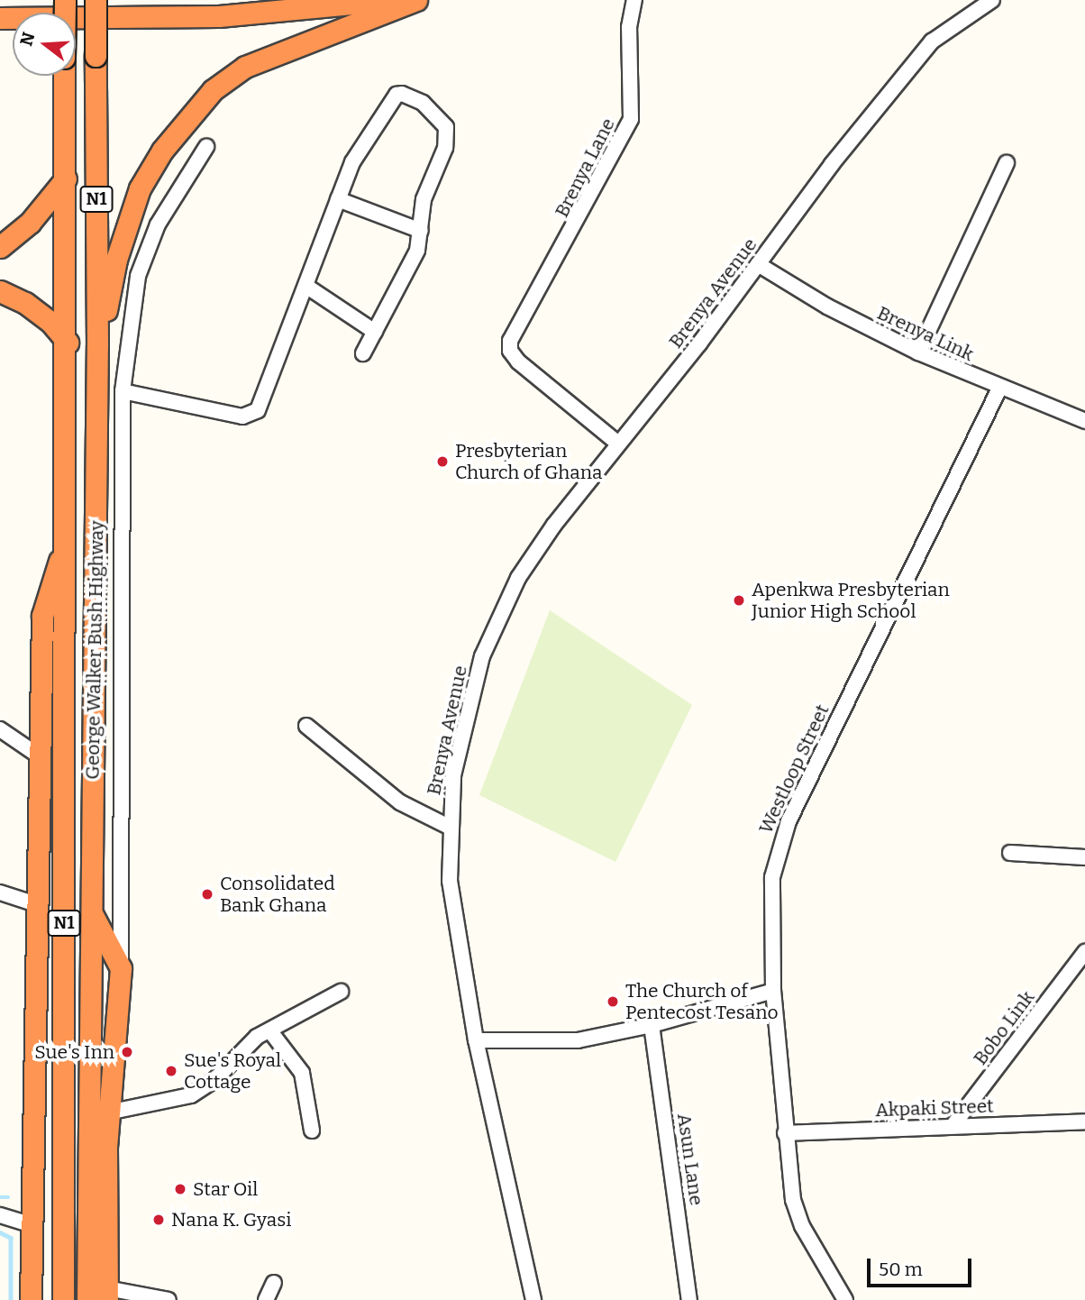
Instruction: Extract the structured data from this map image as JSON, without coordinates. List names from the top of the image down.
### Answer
{
  "streets": {
    "highway": ["N1", "George Walker Bush Highway"],
    "street": [
      "Brenya Lane",
      "Brenya Avenue",
      "Brenya Link",
      "Westloop Street",
      "Bobo Link",
      "Akpaki Street",
      "Asun Lane"
    ]
  },
  "crossings": [
    ["Brenya Lane", "Brenya Avenue"],
    ["Brenya Avenue", "Brenya Link"],
    ["Brenya Link", "Westloop Street"],
    ["Westloop Street", "Akpaki Street"],
    ["Bobo Link", "Akpaki Street"]
  ],
  "places": [
    "Presbyterian Church of Ghana",
    "Apenkwa Presbyterian Junior High School",
    "Consolidated Bank Ghana",
    "The Church of Pentecost Tesano",
    "Sue's Inn",
    "Sue's Royal Cottage",
    "Star Oil",
    "Nana K. Gyasi"
  ],
  "scale_bar": "50 m",
  "north": "left"
}
